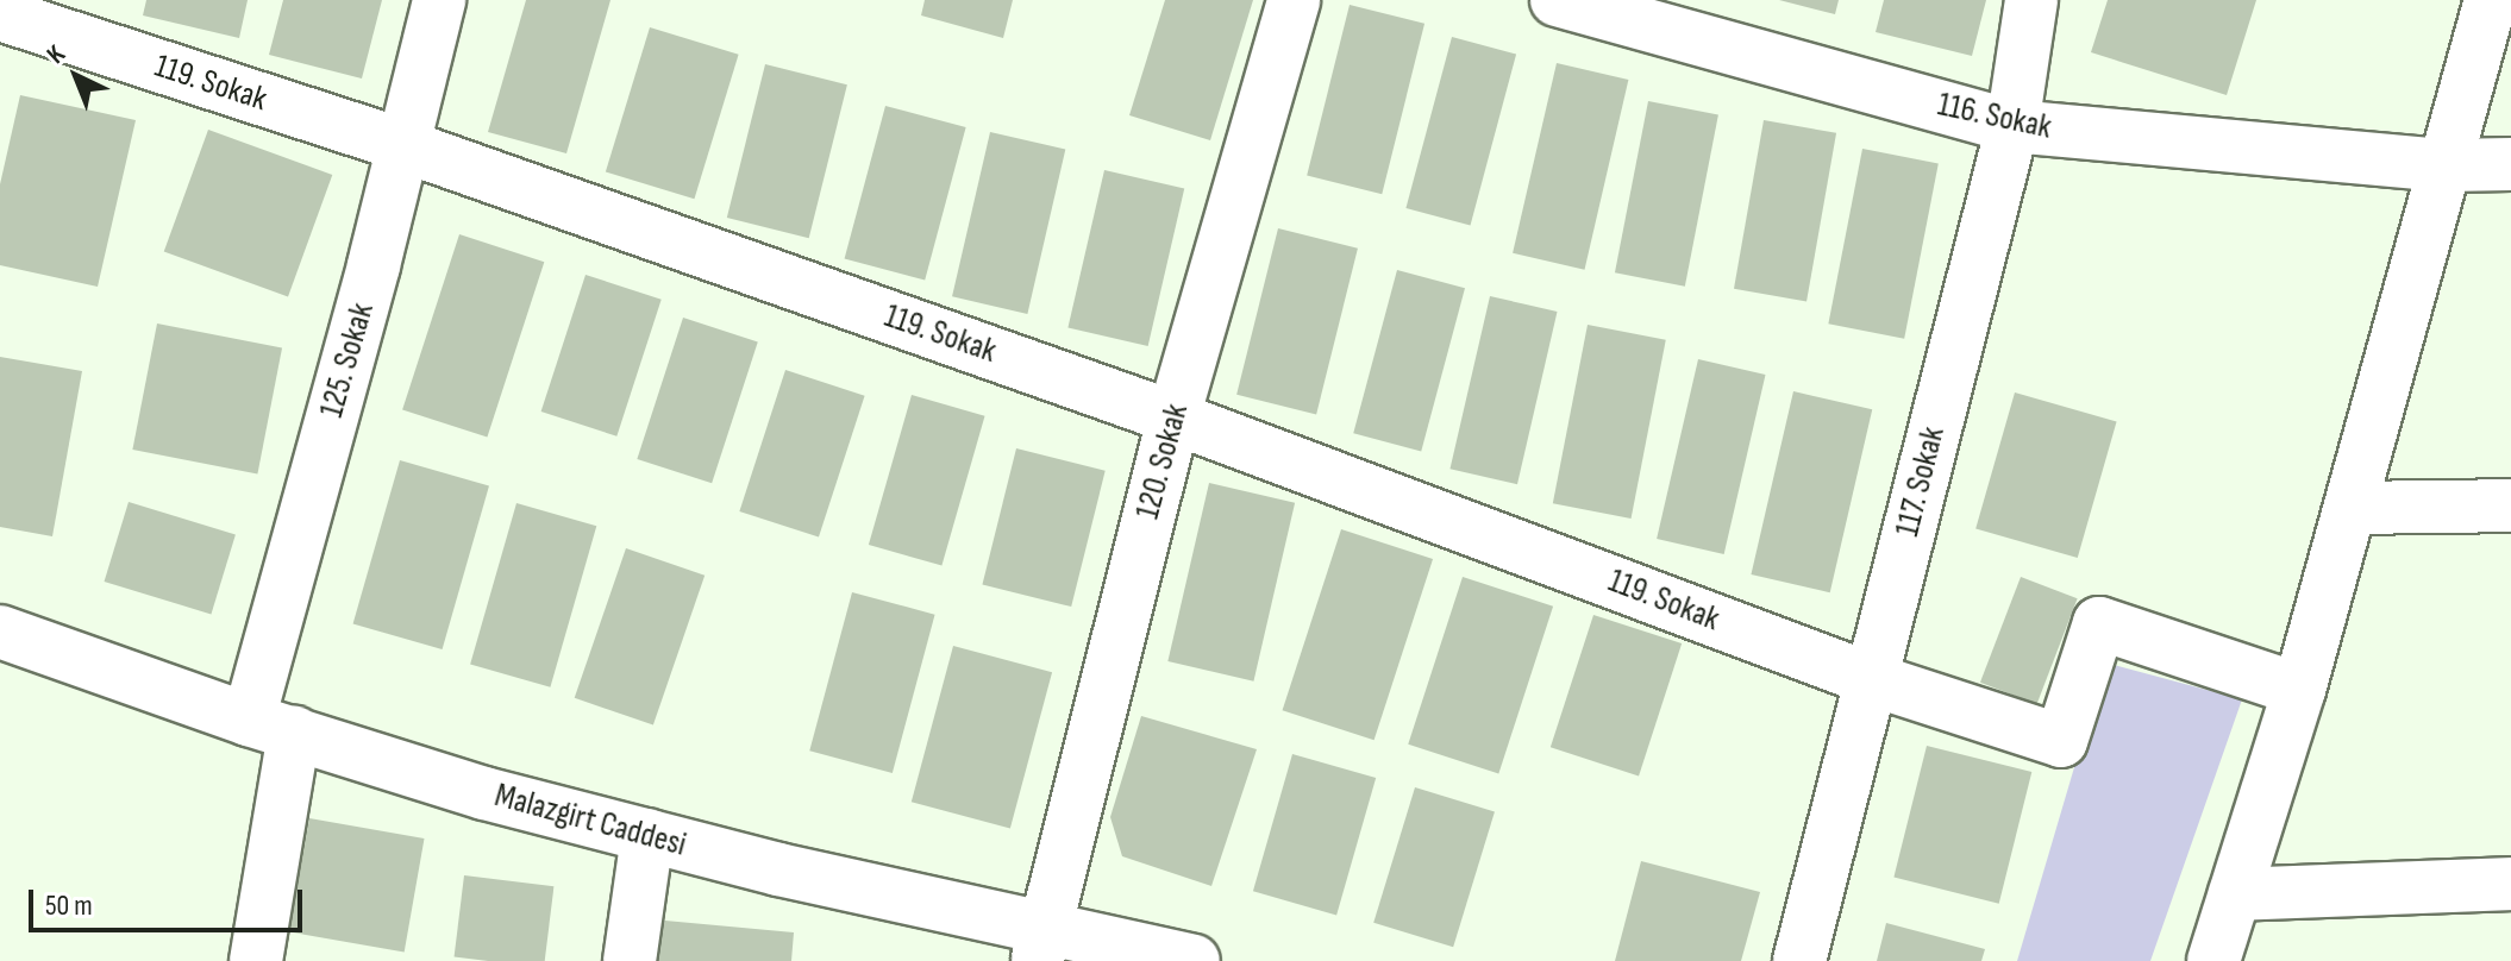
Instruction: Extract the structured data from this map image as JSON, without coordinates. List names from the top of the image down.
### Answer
{
  "streets": {
    "street": [
      "119. Sokak",
      "116. Sokak",
      "125. Sokak",
      "120. Sokak",
      "117. Sokak",
      "Malazgirt Caddesi"
    ]
  },
  "crossings": [
    ["119. Sokak", "125. Sokak"],
    ["119. Sokak", "120. Sokak"],
    ["119. Sokak", "117. Sokak"],
    ["116. Sokak", "117. Sokak"],
    ["125. Sokak", "Malazgirt Caddesi"],
    ["120. Sokak", "Malazgirt Caddesi"]
  ],
  "scale_bar": "50 m",
  "north": "top left"
}
